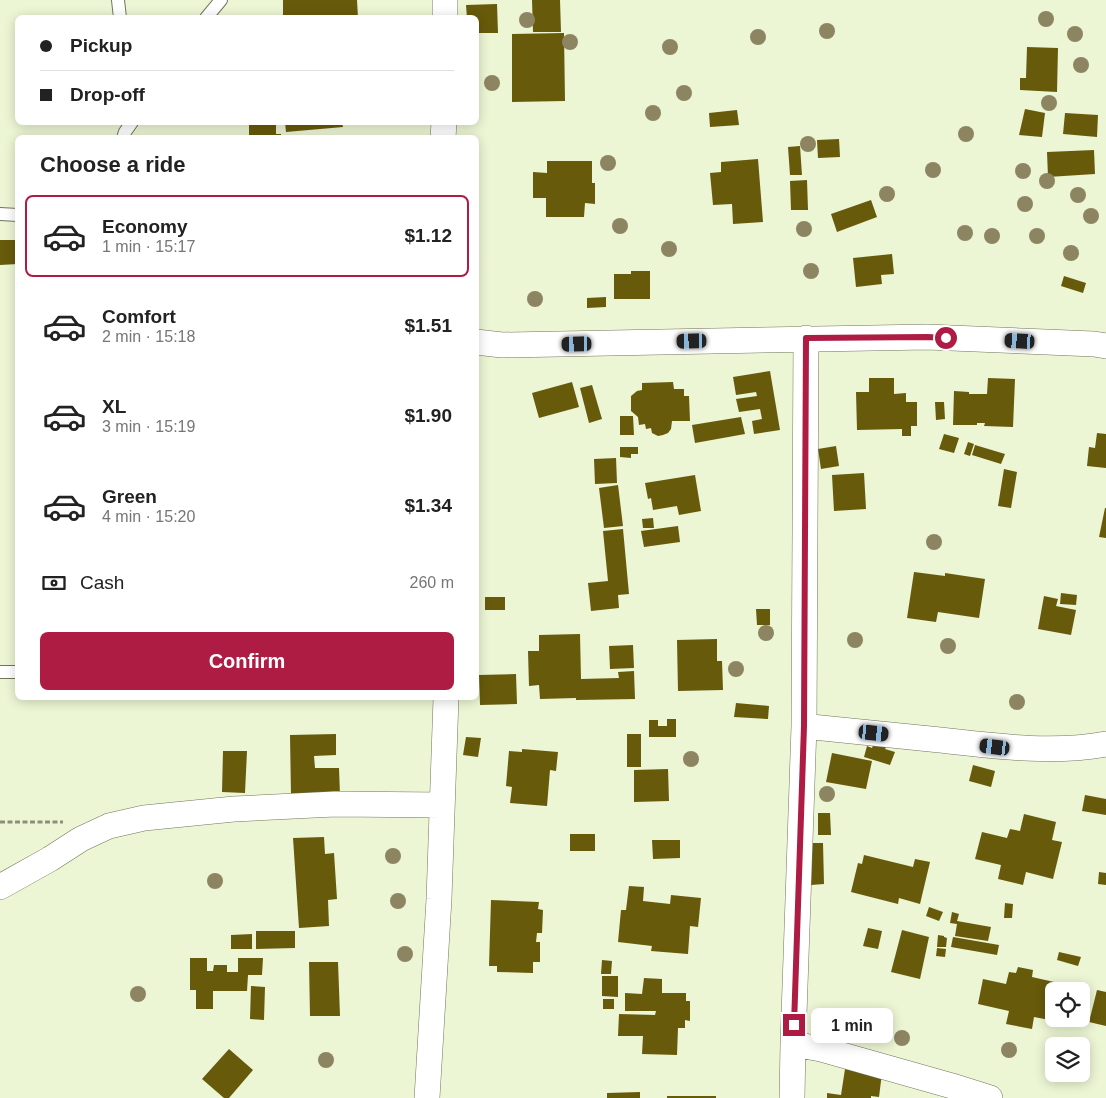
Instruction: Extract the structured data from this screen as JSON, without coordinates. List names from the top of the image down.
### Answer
{
  "page": {
    "banner": ["Pickup", "Drop-off"],
    "heading": "Choose a ride",
    "list": [
      {
        "name": "Economy",
        "note": "1 min · 15:17",
        "value": "$1.12"
      },
      {
        "name": "Comfort",
        "note": "2 min · 15:18",
        "value": "$1.51"
      },
      {
        "name": "XL",
        "note": "3 min · 15:19",
        "value": "$1.90"
      },
      {
        "name": "Green",
        "note": "4 min · 15:20",
        "value": "$1.34"
      }
    ],
    "pay": ["Cash", "260 m"],
    "buttons": "Confirm",
    "bubble": "1 min"
  }
}
